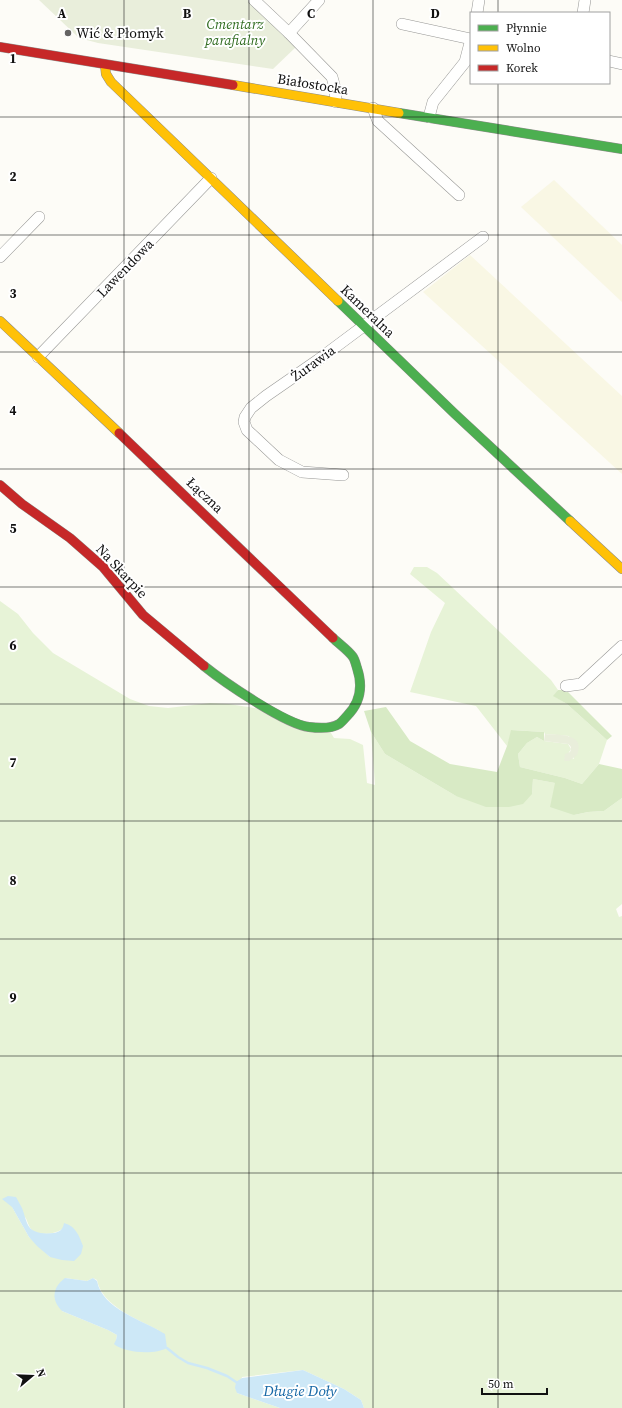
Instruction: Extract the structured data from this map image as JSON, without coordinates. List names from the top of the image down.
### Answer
{
  "streets": {
    "street": [
      "Białostocka",
      "Lawendowa",
      "Kameralna",
      "Żurawia",
      "Łączna",
      "Na Skarpie"
    ]
  },
  "crossings": [
    ["Białostocka", "Kameralna"],
    ["Lawendowa", "Kameralna"],
    ["Lawendowa", "Łączna"],
    ["Kameralna", "Żurawia"],
    ["Łączna", "Na Skarpie"]
  ],
  "water": ["Długie Doły"],
  "parks": ["Cmentarz parafialny"],
  "places": ["Wić & Płomyk"],
  "legend": ["Płynnie", "Wolno", "Korek"],
  "scale_bar": "50 m",
  "north": "right",
  "grid": {
    "columns": [
      "A",
      "B",
      "C",
      "D"
    ],
    "rows": [
      "1",
      "2",
      "3",
      "4",
      "5",
      "6",
      "7",
      "8",
      "9"
    ]
  }
}
